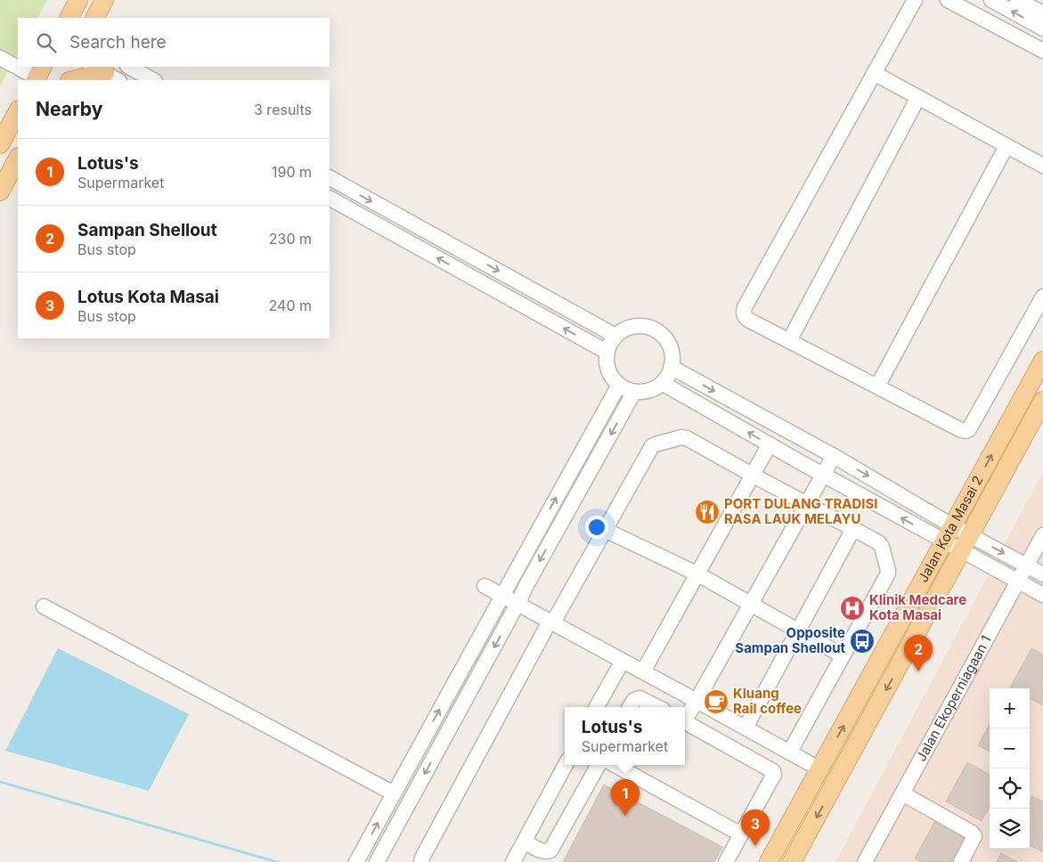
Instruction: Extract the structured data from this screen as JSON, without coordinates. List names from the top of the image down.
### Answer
{
  "streets": {
    "main road": ["Jalan Kota Masai 2"],
    "street": ["Jalan Ekoperniagaan 1"]
  },
  "places": {
    "restaurant": ["PORT DULANG TRADISI RASA LAUK MELAYU"],
    "hospital": ["Klinik Medcare Kota Masai"],
    "bus stop": ["Opposite Sampan Shellout"],
    "cafe": ["Kluang Rail coffee"]
  },
  "page": {
    "search": "Search here",
    "heading": ["Nearby", "3 results"],
    "list": [
      {
        "mark": "1",
        "name": "Lotus's",
        "note": "Supermarket",
        "value": "190 m"
      },
      {
        "mark": "2",
        "name": "Sampan Shellout",
        "note": "Bus stop",
        "value": "230 m"
      },
      {
        "mark": "3",
        "name": "Lotus Kota Masai",
        "note": "Bus stop",
        "value": "240 m"
      }
    ],
    "pins": ["2", "1", "3"],
    "map_buttons": ["+", "−"],
    "popup": ["Lotus's", "Supermarket"]
  }
}
